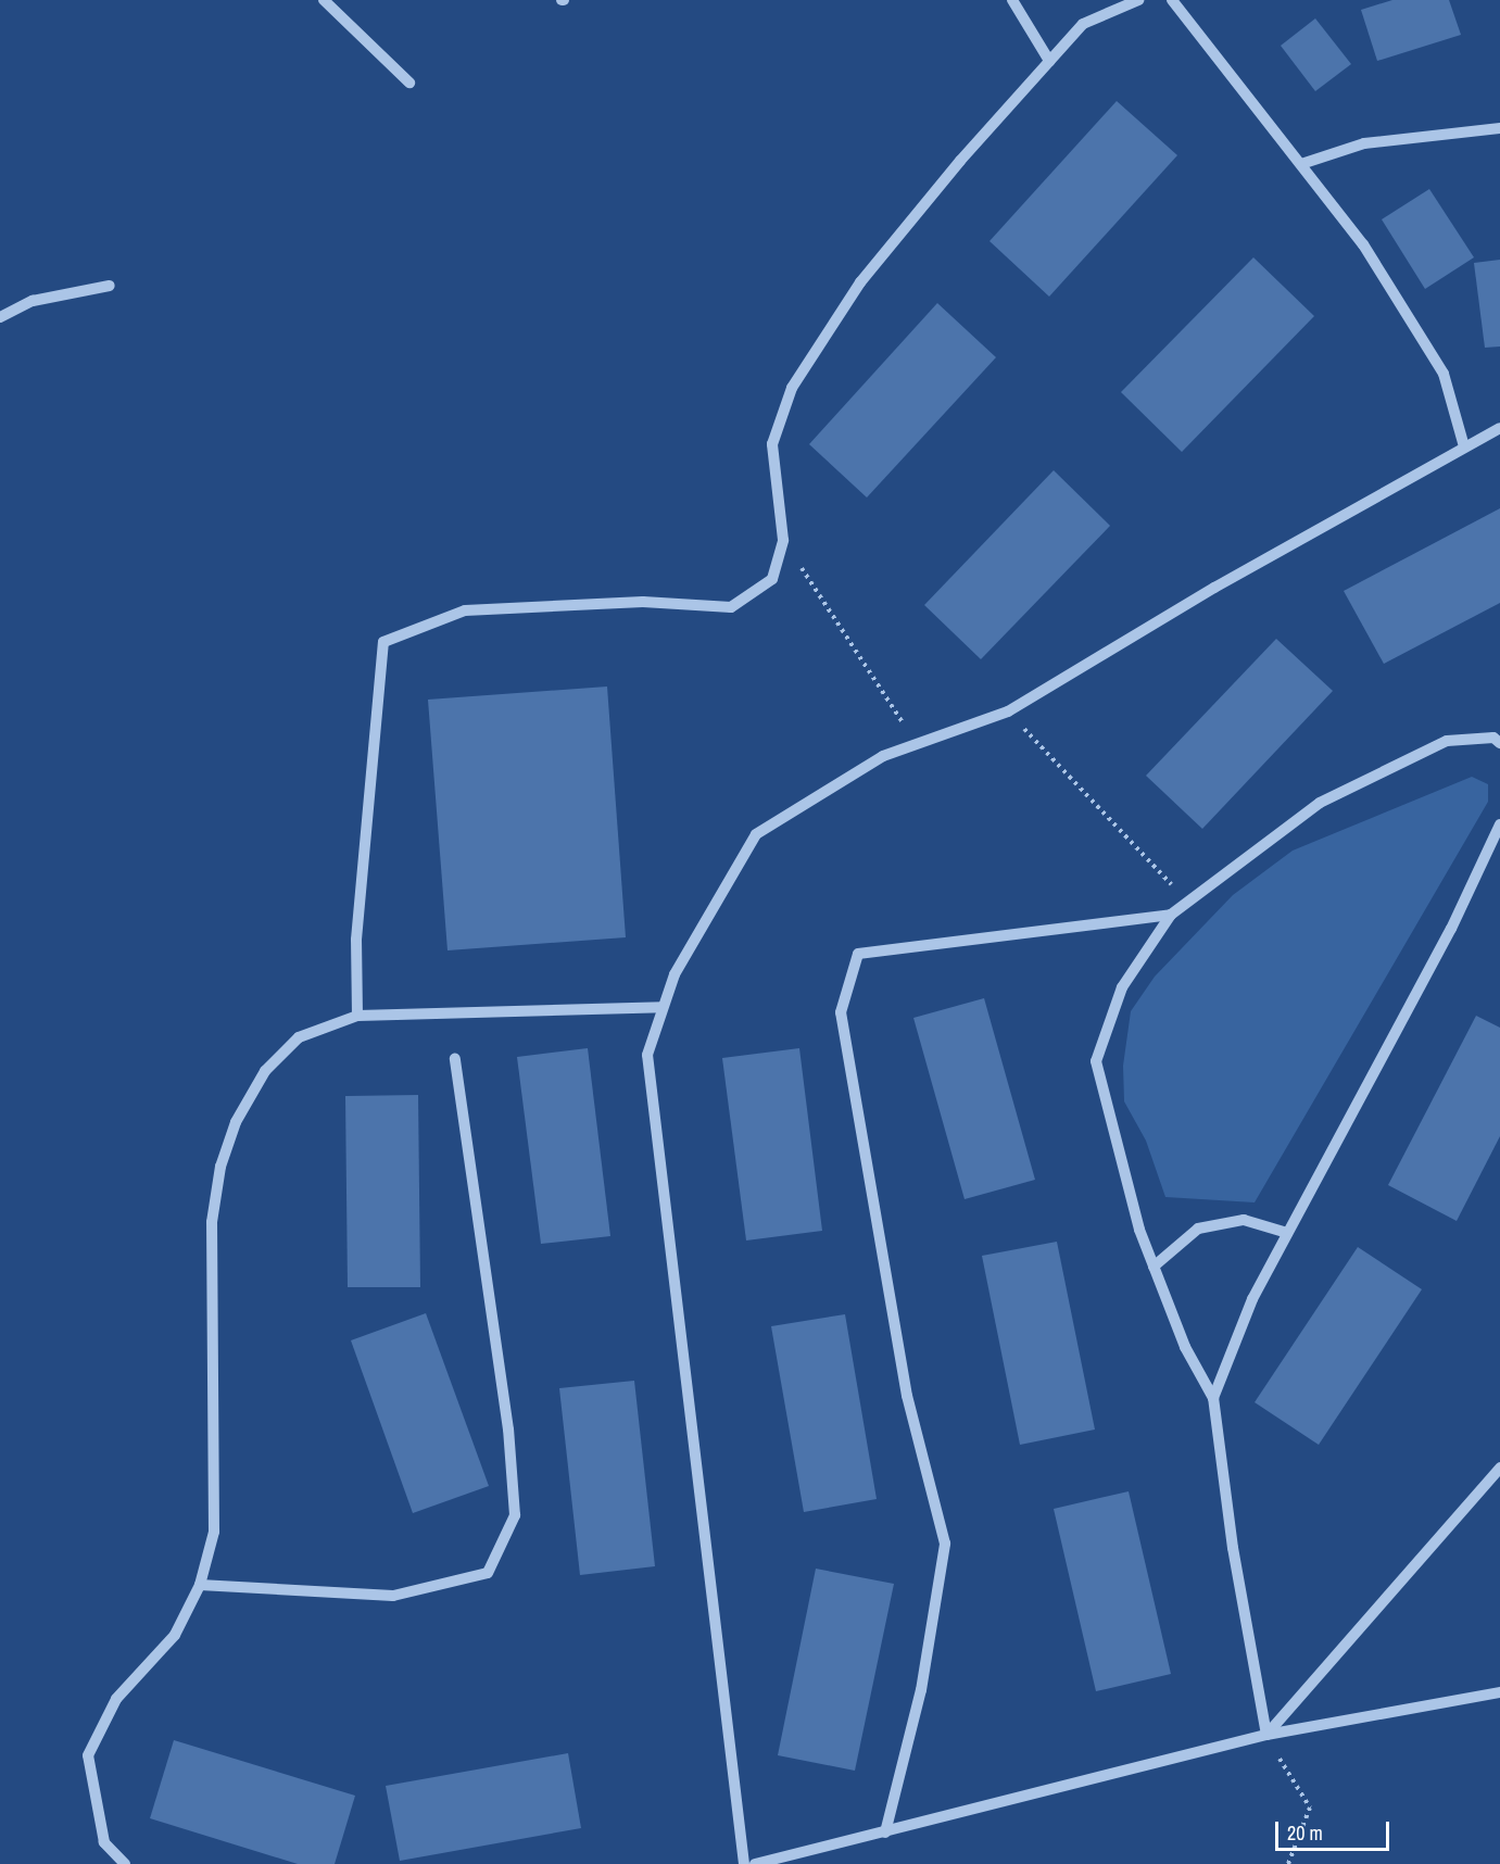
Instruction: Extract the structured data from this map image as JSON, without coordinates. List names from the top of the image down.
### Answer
{
  "scale_bar": "20 m"
}
